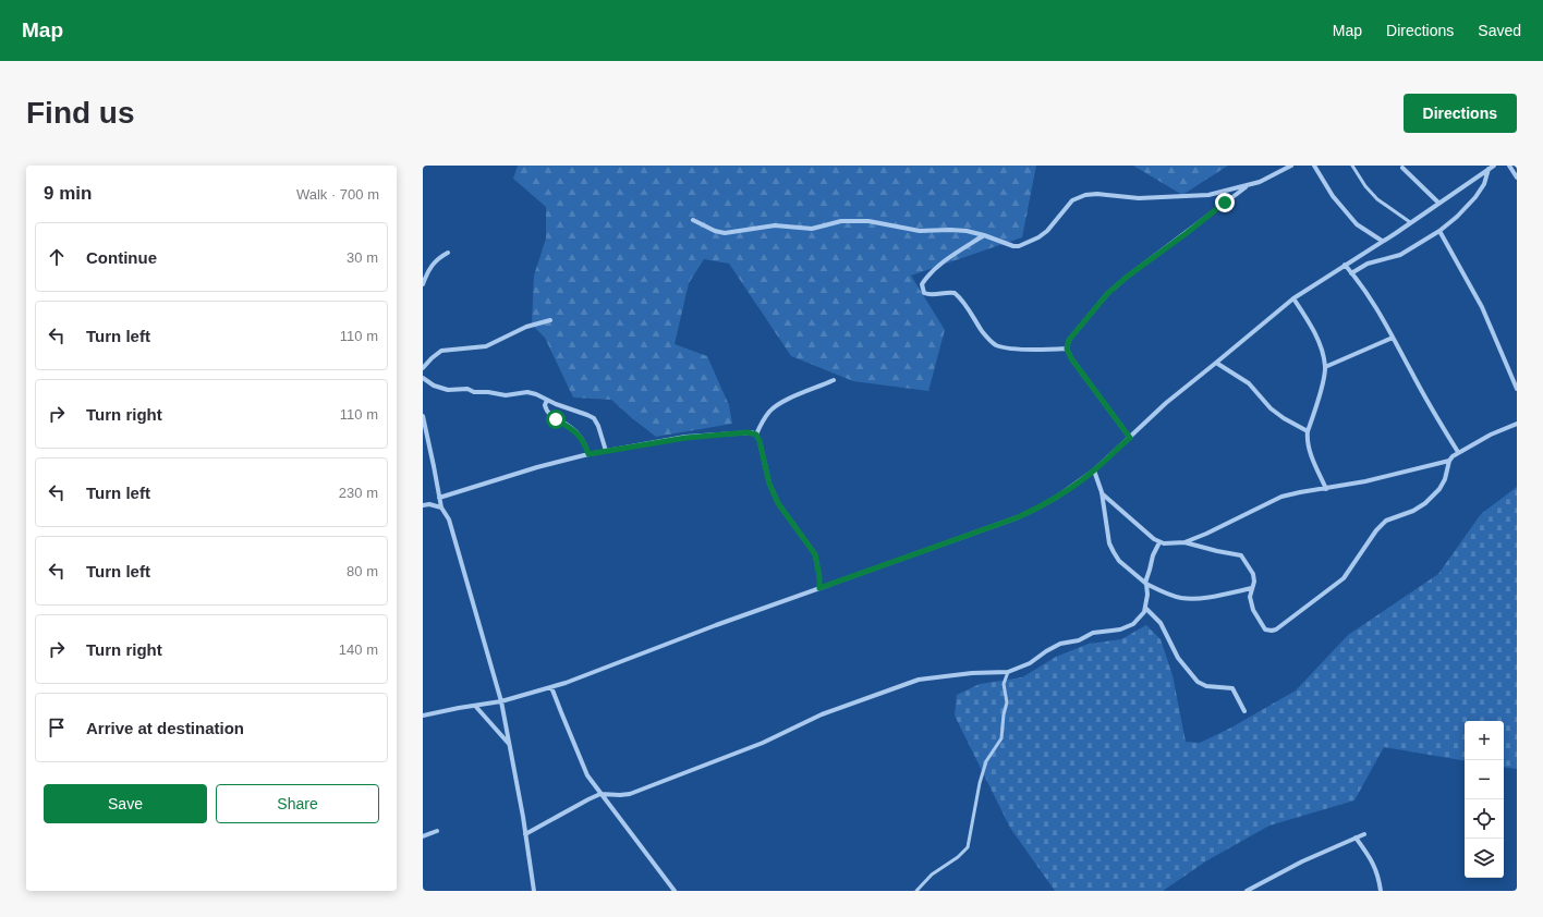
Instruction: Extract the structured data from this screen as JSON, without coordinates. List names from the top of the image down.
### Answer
{
  "page": {
    "header": "Map",
    "nav": ["Map", "Directions", "Saved"],
    "buttons": [
      "Directions",
      ["Save", "Share"]
    ],
    "title": "Find us",
    "heading": ["9 min", "Walk · 700 m"],
    "list": [
      ["Continue", "30 m"],
      ["Turn left", "110 m"],
      ["Turn right", "110 m"],
      ["Turn left", "230 m"],
      ["Turn left", "80 m"],
      ["Turn right", "140 m"],
      "Arrive at destination"
    ],
    "map_buttons": ["+", "−"]
  }
}
